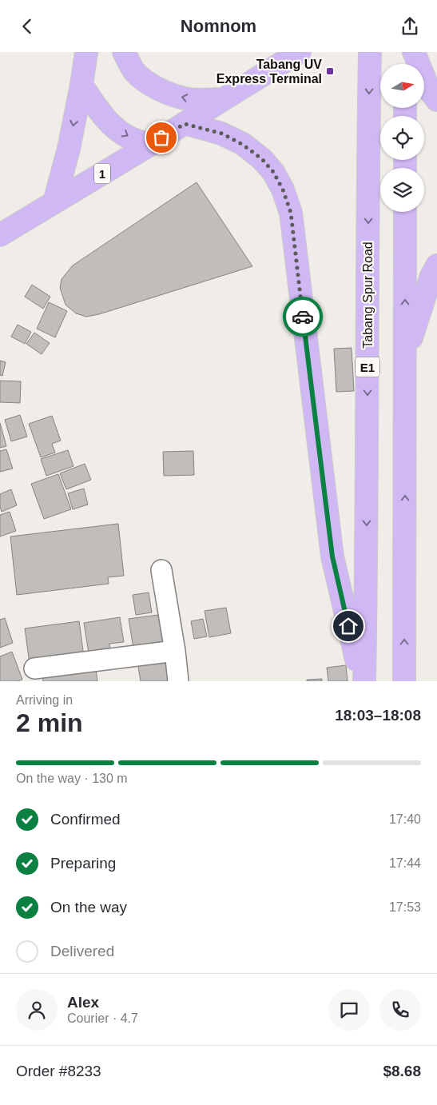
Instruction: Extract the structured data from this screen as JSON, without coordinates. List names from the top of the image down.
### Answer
{
  "streets": {
    "highway": ["1", "Tabang Spur Road", "E1"]
  },
  "places": {
    "transit": ["Tabang UV Express Terminal"]
  },
  "north": "right",
  "page": {
    "header": "Nomnom",
    "heading": ["2 min", "Arriving in", "18:03–18:08"],
    "panel": [
      "Alex",
      "Courier · 4.7",
      "Order #8233",
      "$8.68"
    ],
    "bar": "On the way · 130 m",
    "list": [
      ["Confirmed", "17:40"],
      ["Preparing", "17:44"],
      ["On the way", "17:53"],
      "Delivered"
    ]
  }
}
